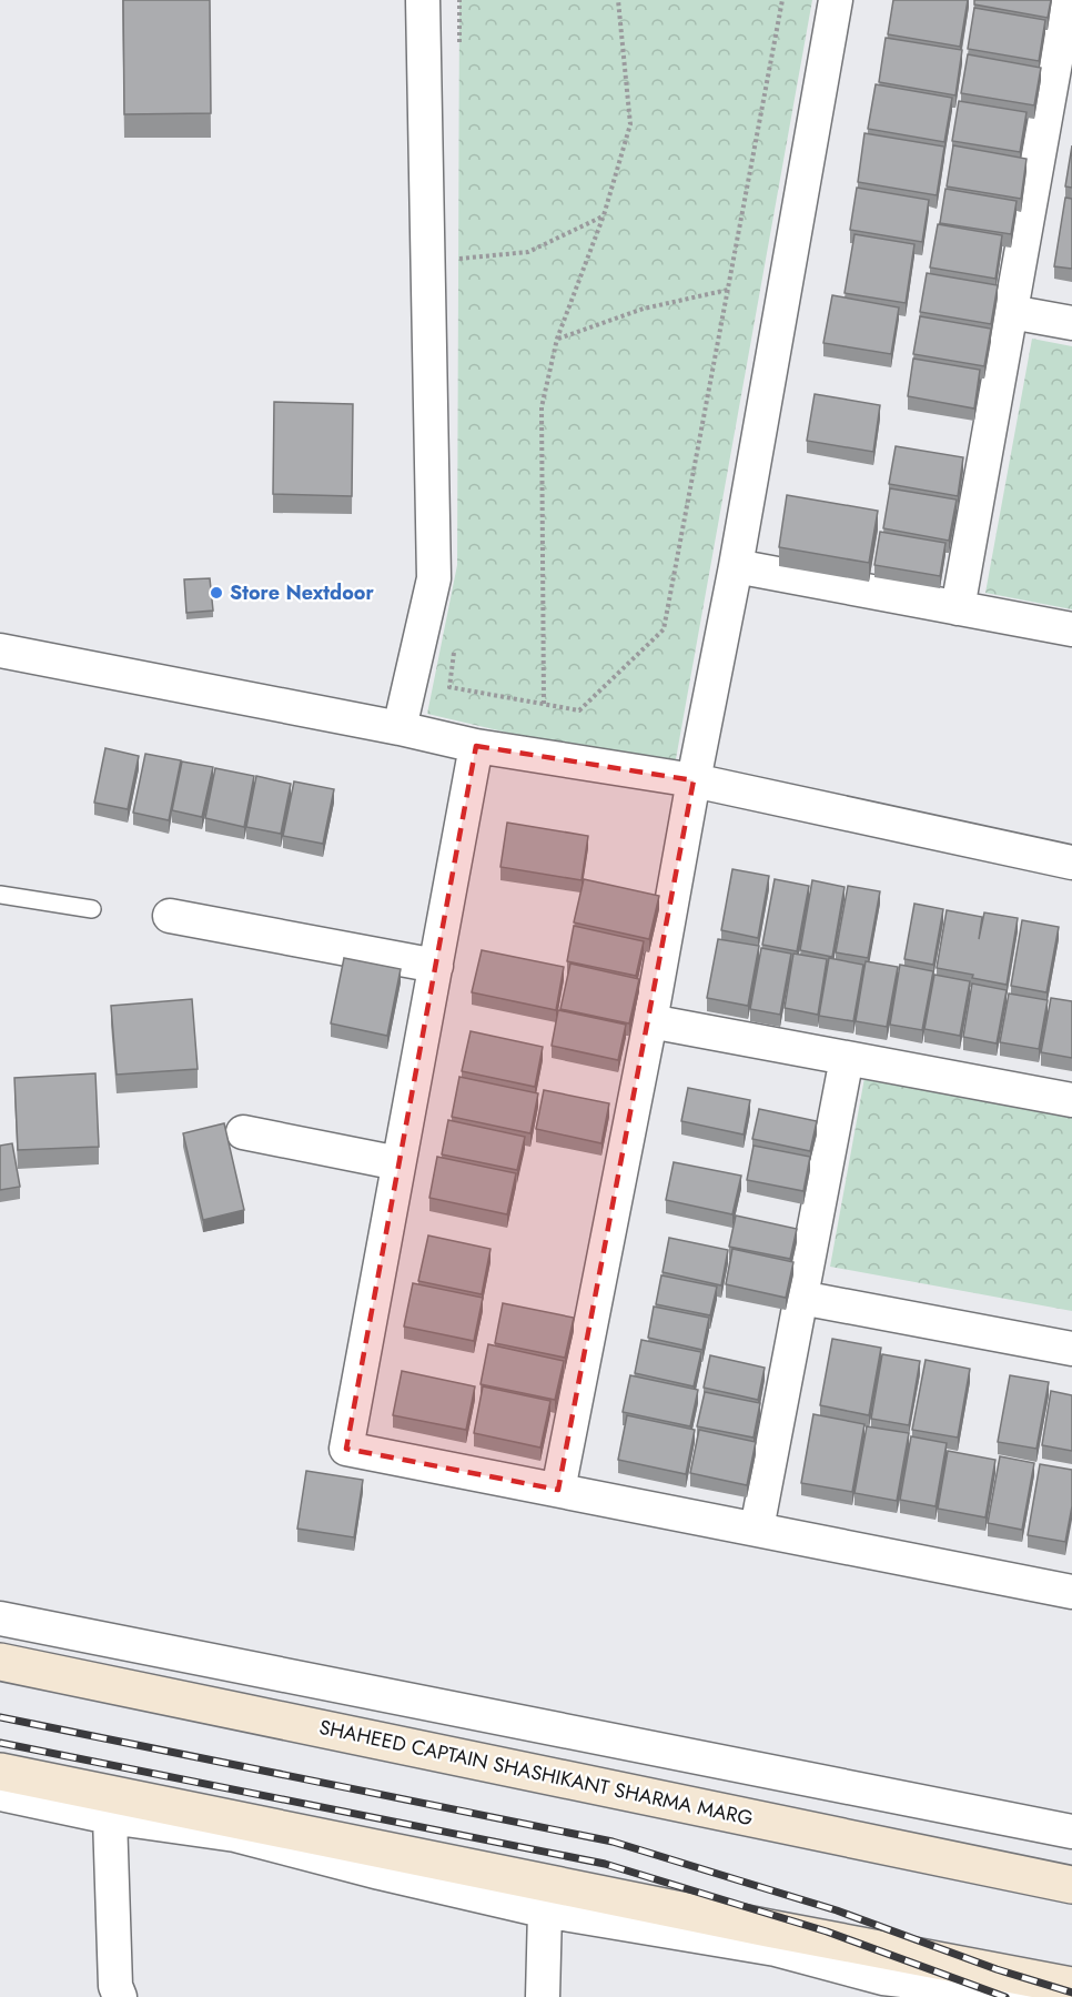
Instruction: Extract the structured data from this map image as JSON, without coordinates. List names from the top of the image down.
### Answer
{
  "streets": {
    "main road": ["SHAHEED CAPTAIN SHASHIKANT SHARMA MARG"]
  },
  "places": ["Store Nextdoor"]
}
